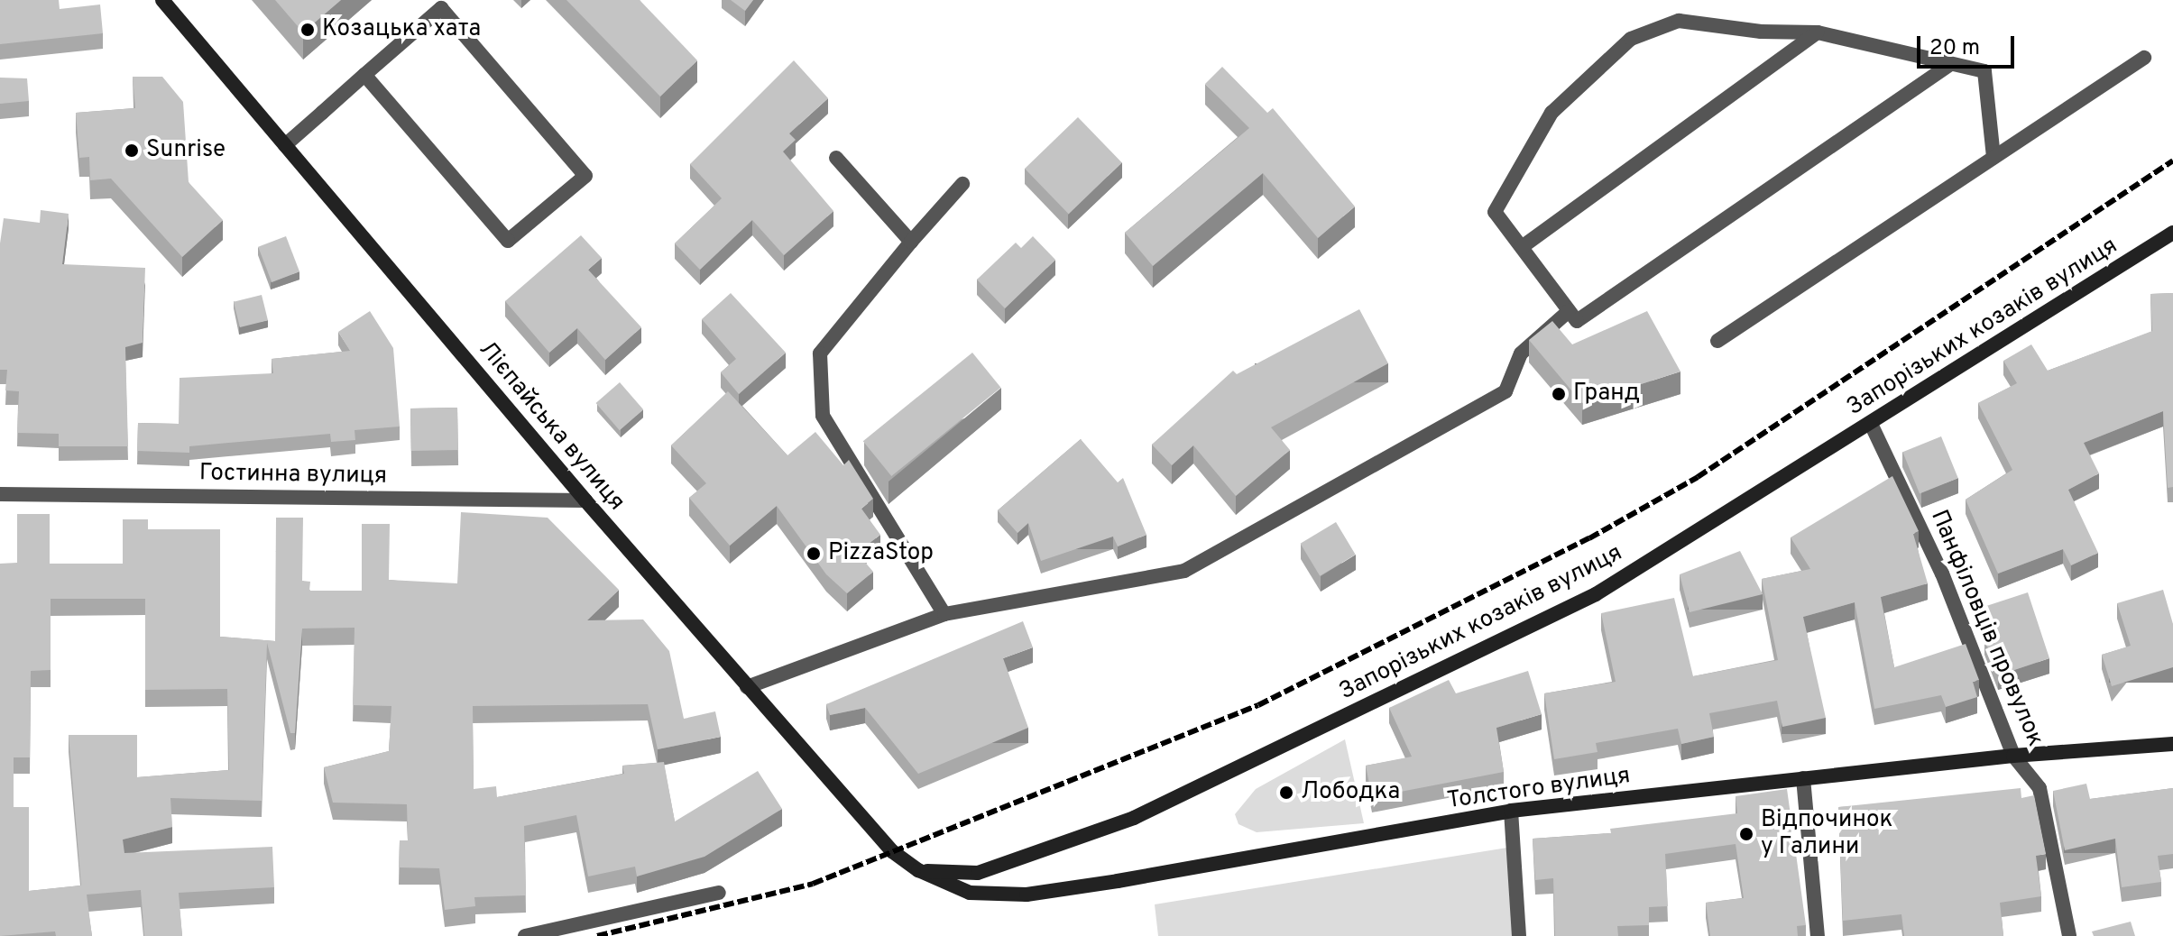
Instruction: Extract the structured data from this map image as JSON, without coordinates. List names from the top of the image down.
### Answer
{
  "streets": {
    "main road": ["Запорізьких козаків вулиця", "Лієпайська вулиця", "Толстого вулиця"],
    "street": ["Гостинна вулиця", "Панфіловців провулок"]
  },
  "crossings": [
    ["Запорізьких козаків вулиця", "Лієпайська вулиця"],
    ["Запорізьких козаків вулиця", "Панфіловців провулок"],
    ["Запорізьких козаків вулиця", "Толстого вулиця"],
    ["Лієпайська вулиця", "Гостинна вулиця"],
    ["Лієпайська вулиця", "Толстого вулиця"],
    ["Панфіловців провулок", "Толстого вулиця"]
  ],
  "places": [
    "Козацька хата",
    "Sunrise",
    "Гранд",
    "PizzaStop",
    "Лободка",
    "Відпочинок у Галини"
  ],
  "scale_bar": "20 m"
}
